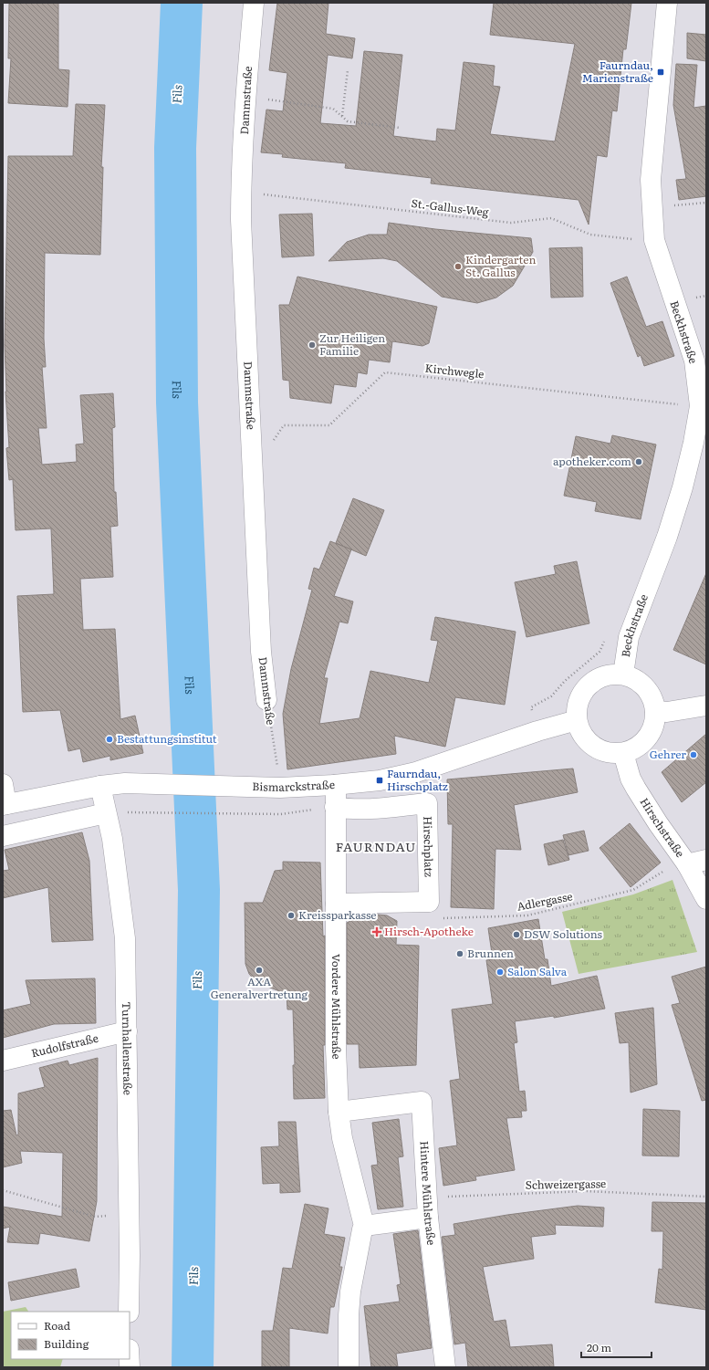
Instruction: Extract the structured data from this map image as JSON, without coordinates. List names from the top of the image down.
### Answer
{
  "streets": {
    "street": [
      "Dammstraße",
      "Beckhstraße",
      "Bismarckstraße",
      "Hirschstraße",
      "Hirschplatz",
      "Vordere Mühlstraße",
      "Rudolfstraße",
      "Turnhallenstraße",
      "Hintere Mühlstraße"
    ],
    "path": [
      "St.-Gallus-Weg",
      "Kirchwegle",
      "Adlergasse",
      "Schweizergasse"
    ]
  },
  "crossings": [
    ["Dammstraße", "St.-Gallus-Weg"],
    ["Dammstraße", "Bismarckstraße"],
    ["St.-Gallus-Weg", "Beckhstraße"],
    ["Beckhstraße", "Kirchwegle"],
    ["Beckhstraße", "Bismarckstraße"],
    ["Beckhstraße", "Hirschstraße"],
    ["Bismarckstraße", "Hirschstraße"],
    ["Bismarckstraße", "Vordere Mühlstraße"],
    ["Bismarckstraße", "Turnhallenstraße"],
    ["Hirschplatz", "Adlergasse"],
    ["Hirschplatz", "Vordere Mühlstraße"],
    ["Vordere Mühlstraße", "Hintere Mühlstraße"],
    ["Rudolfstraße", "Turnhallenstraße"],
    ["Schweizergasse", "Hintere Mühlstraße"]
  ],
  "districts": ["FAURNDAU"],
  "water": ["Fils"],
  "places": {
    "transit": ["Faurndau, Marienstraße", "Faurndau, Hirschplatz"],
    "other": [
      "Kindergarten St. Gallus",
      "Zur Heiligen Familie",
      "apotheker.com",
      "Bestattungsinstitut",
      "Gehrer",
      "Kreissparkasse",
      "DSW Solutions",
      "Brunnen",
      "AXA Generalvertretung",
      "Salon Salva"
    ],
    "health": ["Hirsch-Apotheke"]
  },
  "legend": ["Road", "Building"],
  "scale_bar": "20 m"
}
